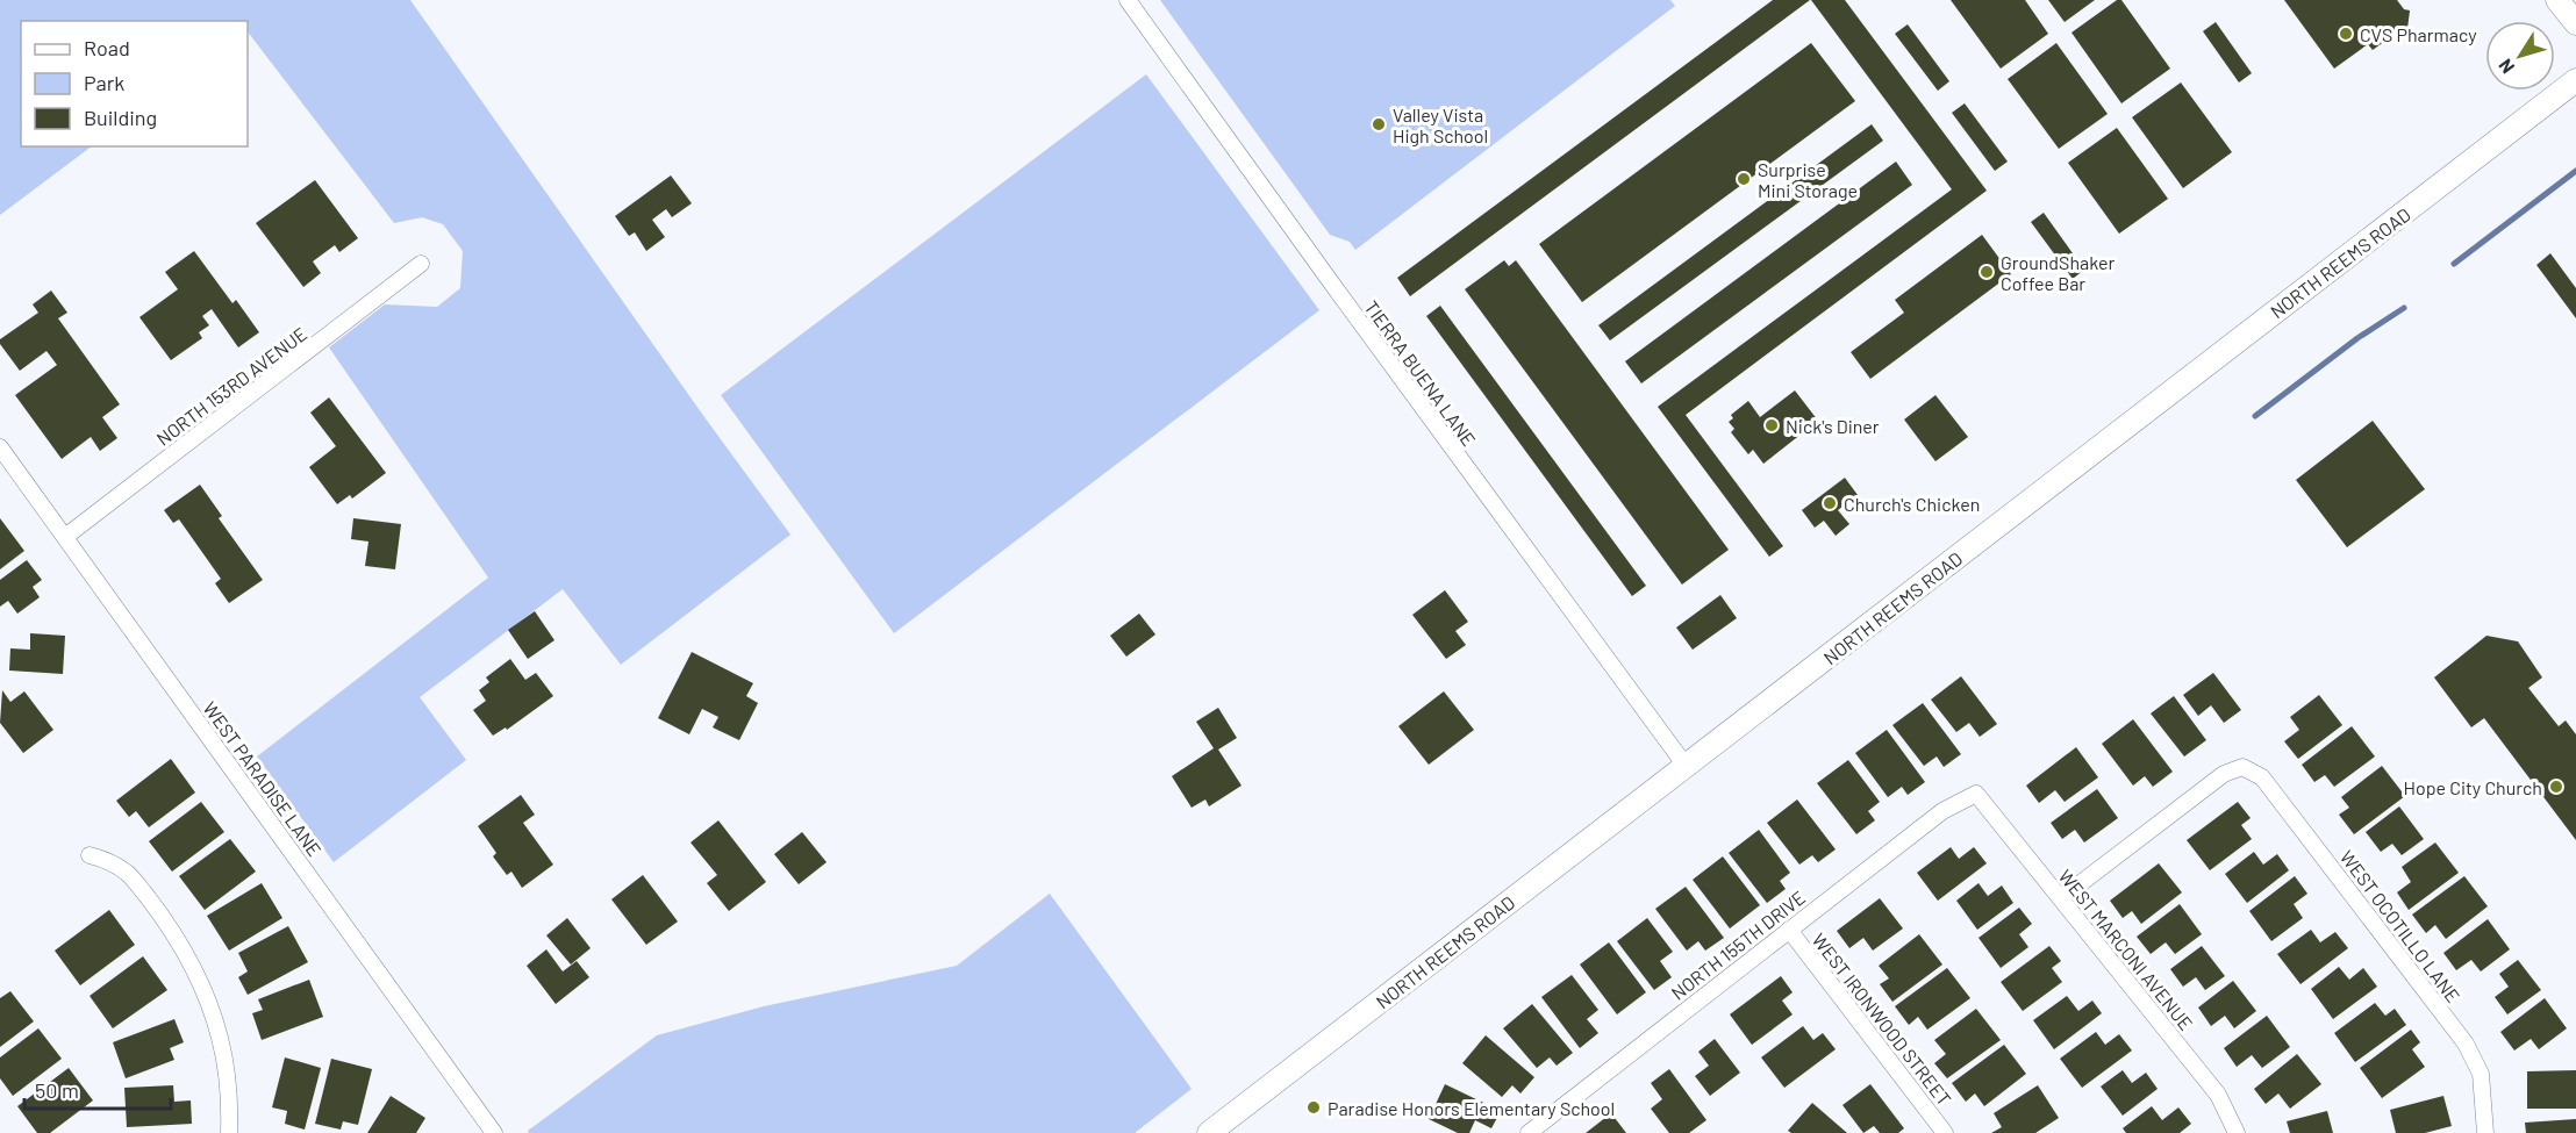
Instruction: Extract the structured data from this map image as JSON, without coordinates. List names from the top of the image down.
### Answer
{
  "streets": {
    "main road": ["NORTH REEMS ROAD"],
    "street": [
      "TIERRA BUENA LANE",
      "NORTH 153RD AVENUE",
      "WEST PARADISE LANE",
      "WEST OCOTILLO LANE",
      "NORTH 155TH DRIVE",
      "WEST MARCONI AVENUE",
      "WEST IRONWOOD STREET"
    ]
  },
  "crossings": [
    ["NORTH REEMS ROAD", "TIERRA BUENA LANE"],
    ["NORTH 153RD AVENUE", "WEST PARADISE LANE"],
    ["WEST OCOTILLO LANE", "WEST MARCONI AVENUE"],
    ["NORTH 155TH DRIVE", "WEST MARCONI AVENUE"],
    ["NORTH 155TH DRIVE", "WEST IRONWOOD STREET"]
  ],
  "places": [
    "CVS Pharmacy",
    "Valley Vista High School",
    "Surprise Mini Storage",
    "GroundShaker Coffee Bar",
    "Nick's Diner",
    "Church's Chicken",
    "Hope City Church",
    "Paradise Honors Elementary School"
  ],
  "legend": ["Road", "Park", "Building"],
  "scale_bar": "50 m",
  "north": "bottom left"
}
